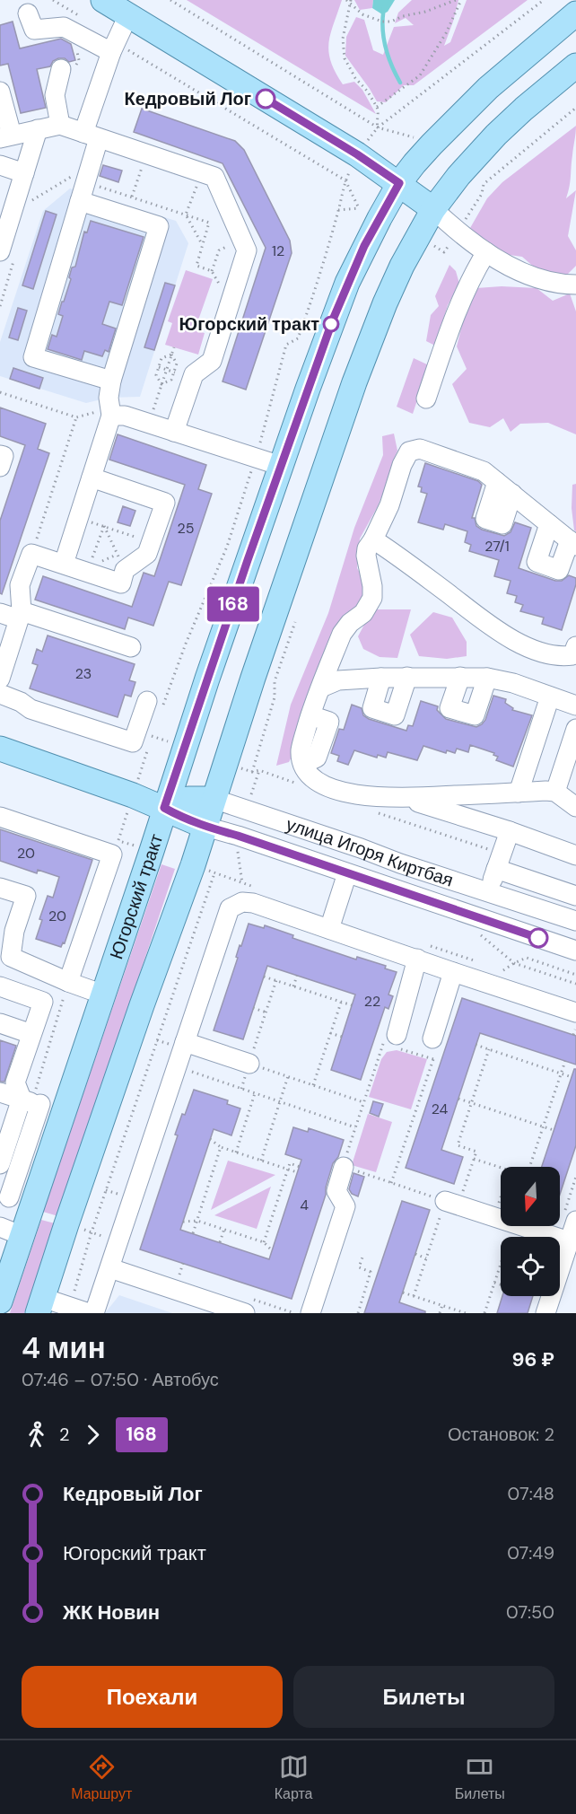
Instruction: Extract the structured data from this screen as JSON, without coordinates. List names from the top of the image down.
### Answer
{
  "streets": {
    "main road": ["улица Игоря Киртбая", "Югорский тракт"]
  },
  "crossings": [
    ["улица Игоря Киртбая", "Югорский тракт"]
  ],
  "places": ["Кедровый Лог", "Югорский тракт"],
  "lines": ["bus line 168"],
  "house_numbers": [
    "12",
    "25",
    "27/1",
    "23",
    "20",
    "20",
    "22",
    "24",
    "4"
  ],
  "north": "bottom",
  "page": {
    "on_map": "168",
    "heading": ["4 мин", "07:46 – 07:50 · Автобус", "96 ₽"],
    "legs": ["2", "168", "Остановок: 2"],
    "list": [
      {
        "name": "Кедровый Лог",
        "value": "07:48"
      },
      {
        "name": "Югорский тракт",
        "value": "07:49"
      },
      {
        "name": "ЖК Новин",
        "value": "07:50"
      }
    ],
    "buttons": ["Поехали", "Билеты"],
    "tabs": ["Маршрут", "Карта", "Билеты"]
  }
}
